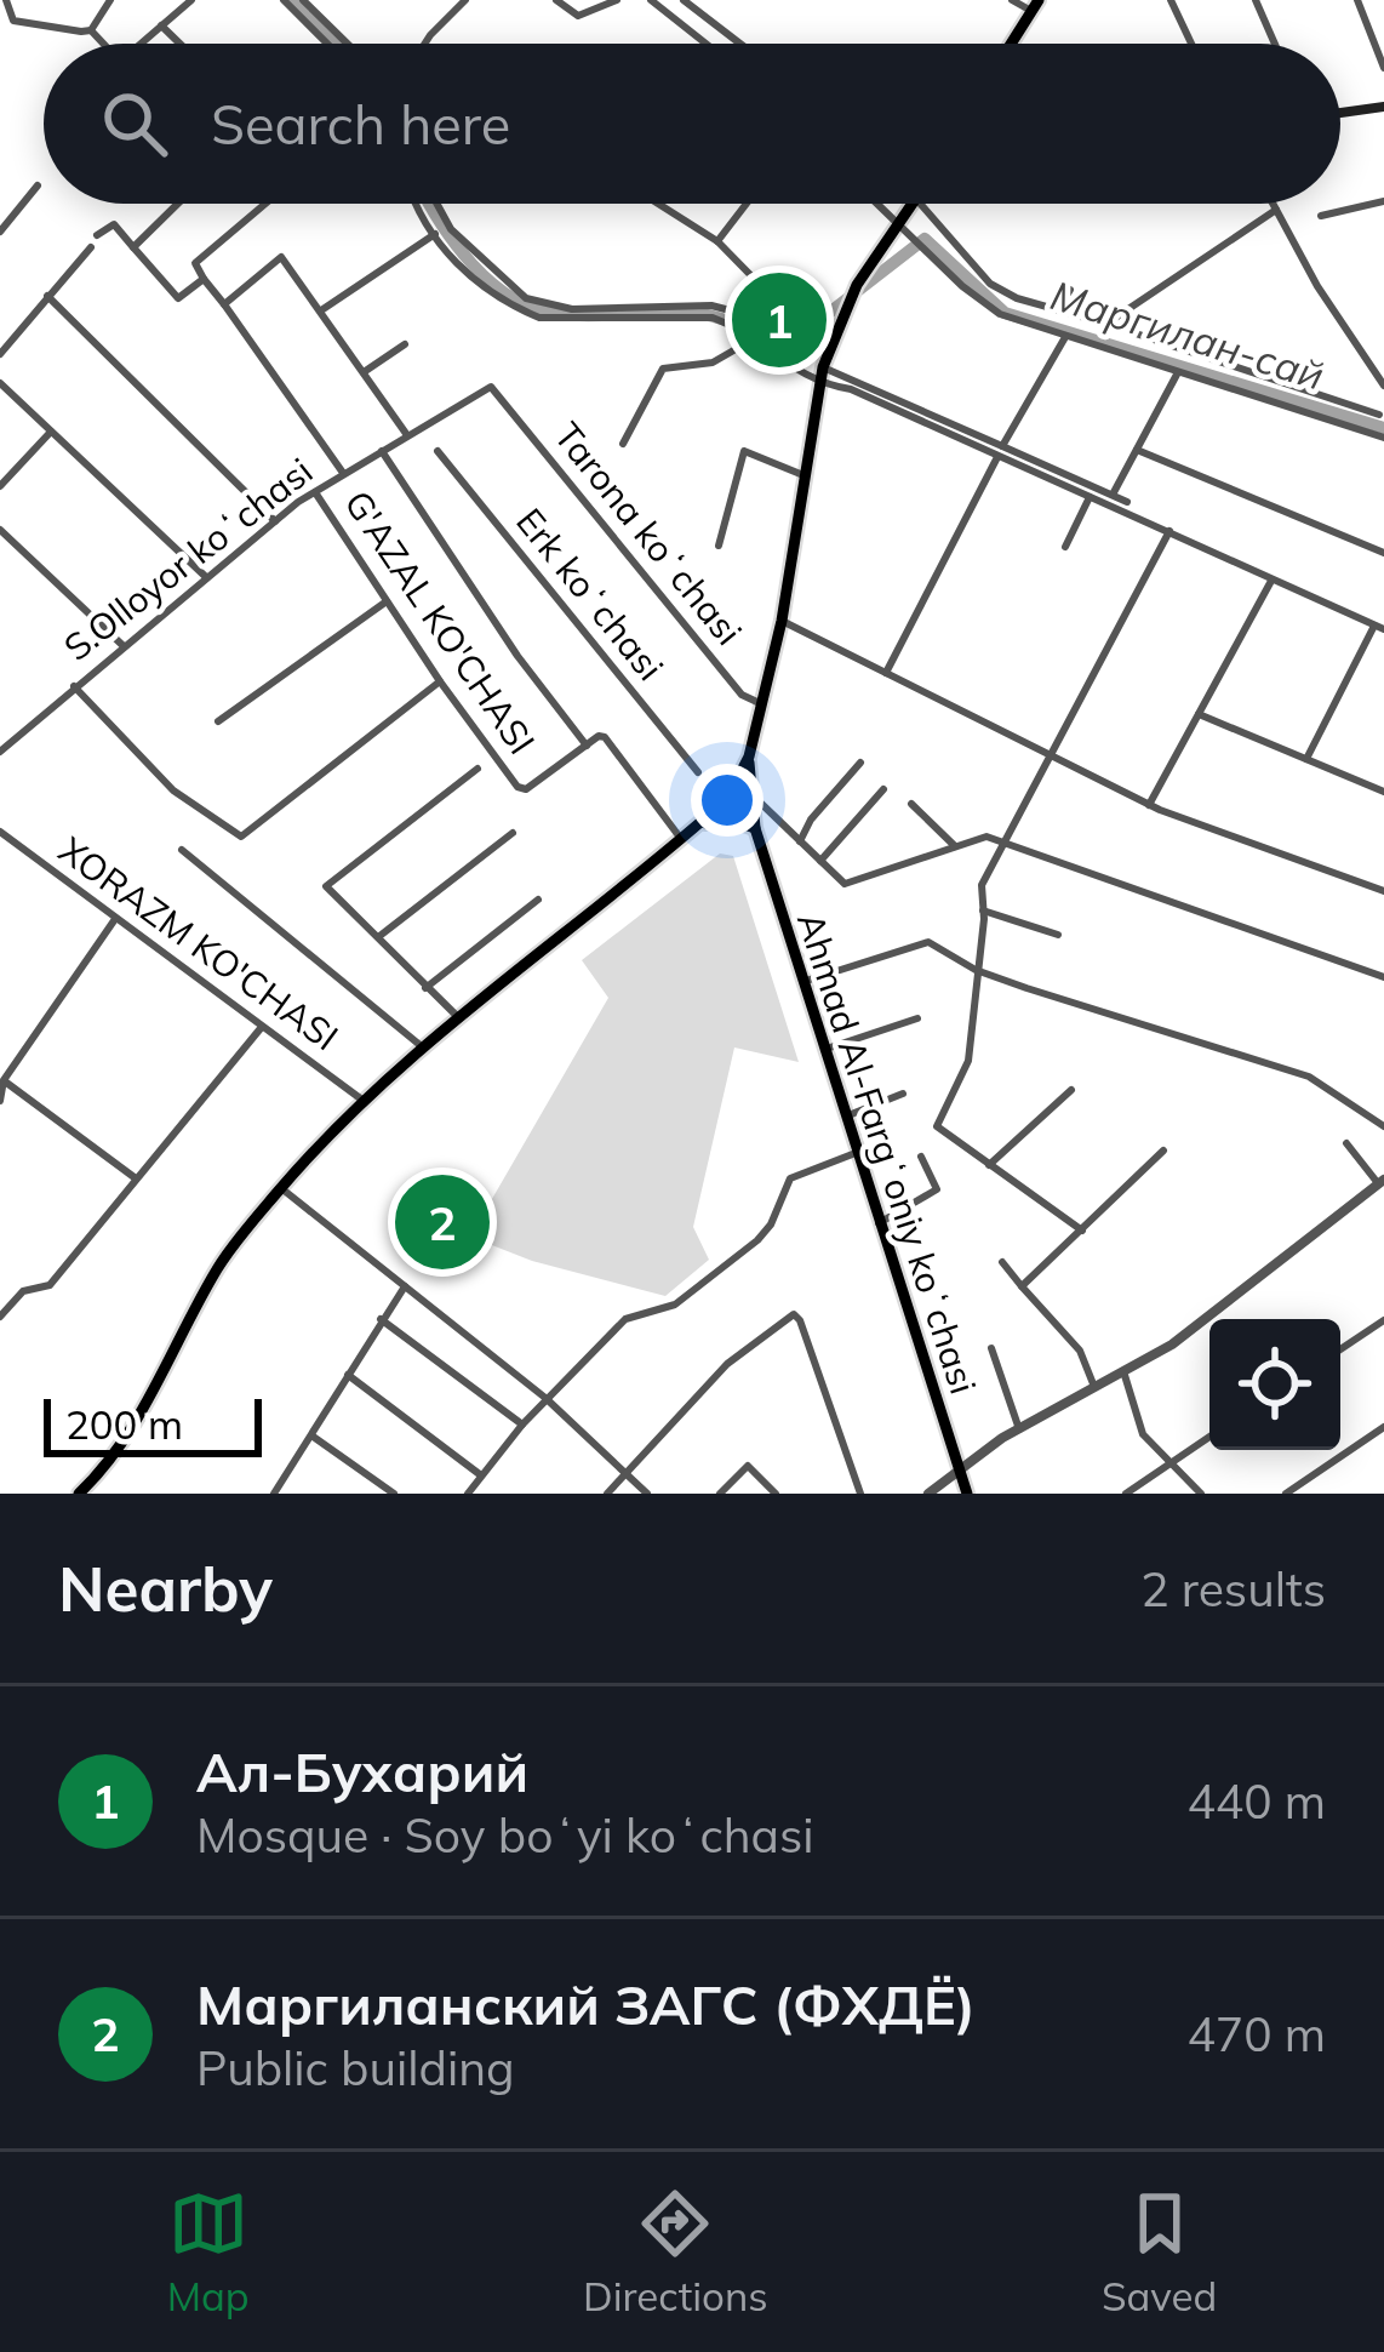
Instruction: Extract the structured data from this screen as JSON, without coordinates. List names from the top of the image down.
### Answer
{
  "streets": {
    "main road": ["Ahmad Al-Fargʻoniy koʻchasi"],
    "street": [
      "Tarona koʻchasi",
      "S.Olloyor koʻchasi",
      "Erk koʻchasi",
      "G'AZAL KO'CHASI",
      "XORAZM KO'CHASI"
    ]
  },
  "crossings": [
    ["Tarona koʻchasi", "S.Olloyor koʻchasi"],
    ["S.Olloyor koʻchasi", "G'AZAL KO'CHASI"]
  ],
  "water": ["Маргилан-сай"],
  "scale_bar": "200 m",
  "page": {
    "search": "Search here",
    "pins": ["1", "2"],
    "scale": "200 m",
    "heading": ["Nearby", "2 results"],
    "list": [
      {
        "mark": "1",
        "name": "Ал-Бухарий",
        "note": "Mosque · Soy boʻyi koʻchasi",
        "value": "440 m"
      },
      {
        "mark": "2",
        "name": "Маргиланский ЗАГС (ФХДЁ)",
        "note": "Public building",
        "value": "470 m"
      }
    ],
    "nav": ["Map", "Directions", "Saved"]
  }
}
